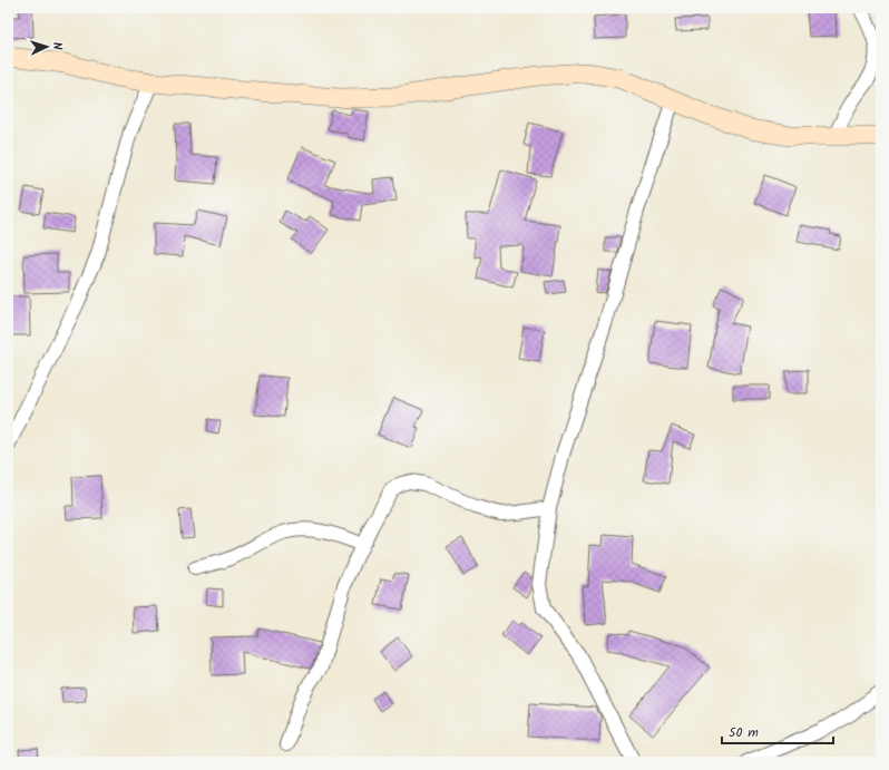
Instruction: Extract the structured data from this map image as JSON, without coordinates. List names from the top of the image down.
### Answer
{
  "scale_bar": "50 m",
  "north": "right"
}
